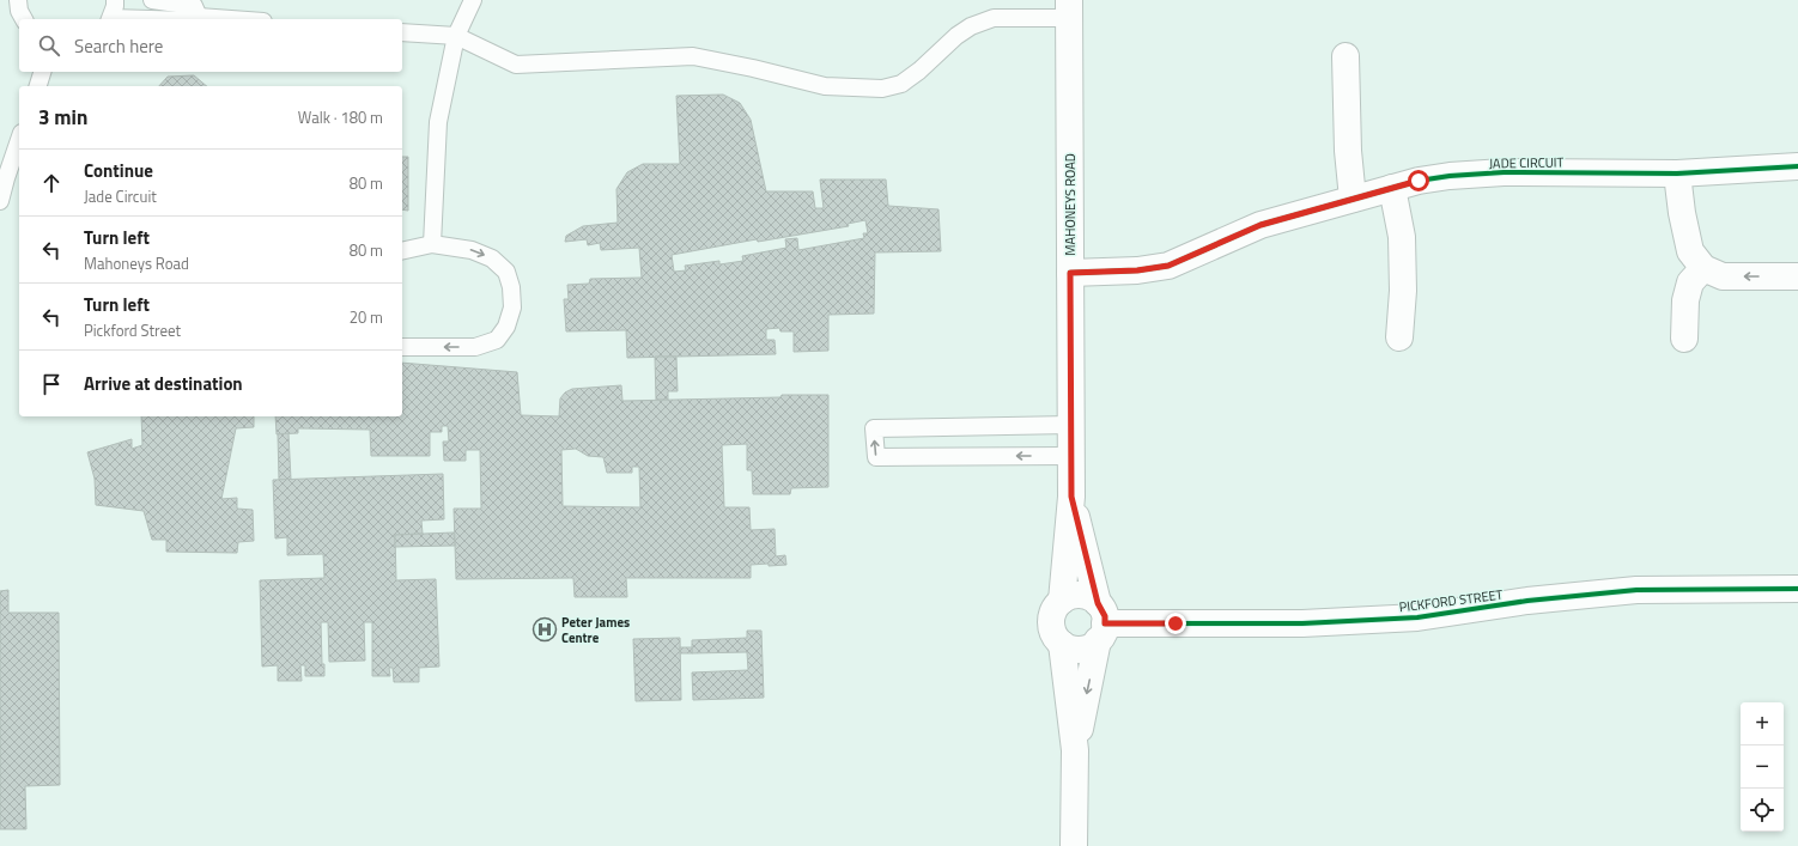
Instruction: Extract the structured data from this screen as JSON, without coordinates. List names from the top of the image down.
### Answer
{
  "streets": {
    "street": ["JADE CIRCUIT", "MAHONEYS ROAD", "PICKFORD STREET"]
  },
  "crossings": [
    ["JADE CIRCUIT", "MAHONEYS ROAD"],
    ["MAHONEYS ROAD", "PICKFORD STREET"]
  ],
  "places": {
    "hospital": ["Peter James Centre"]
  },
  "page": {
    "search": "Search here",
    "heading": ["3 min", "Walk · 180 m"],
    "list": [
      ["Continue", "Jade Circuit", "80 m"],
      ["Turn left", "Mahoneys Road", "80 m"],
      ["Turn left", "Pickford Street", "20 m"],
      "Arrive at destination"
    ],
    "map_buttons": ["+", "−"]
  }
}
